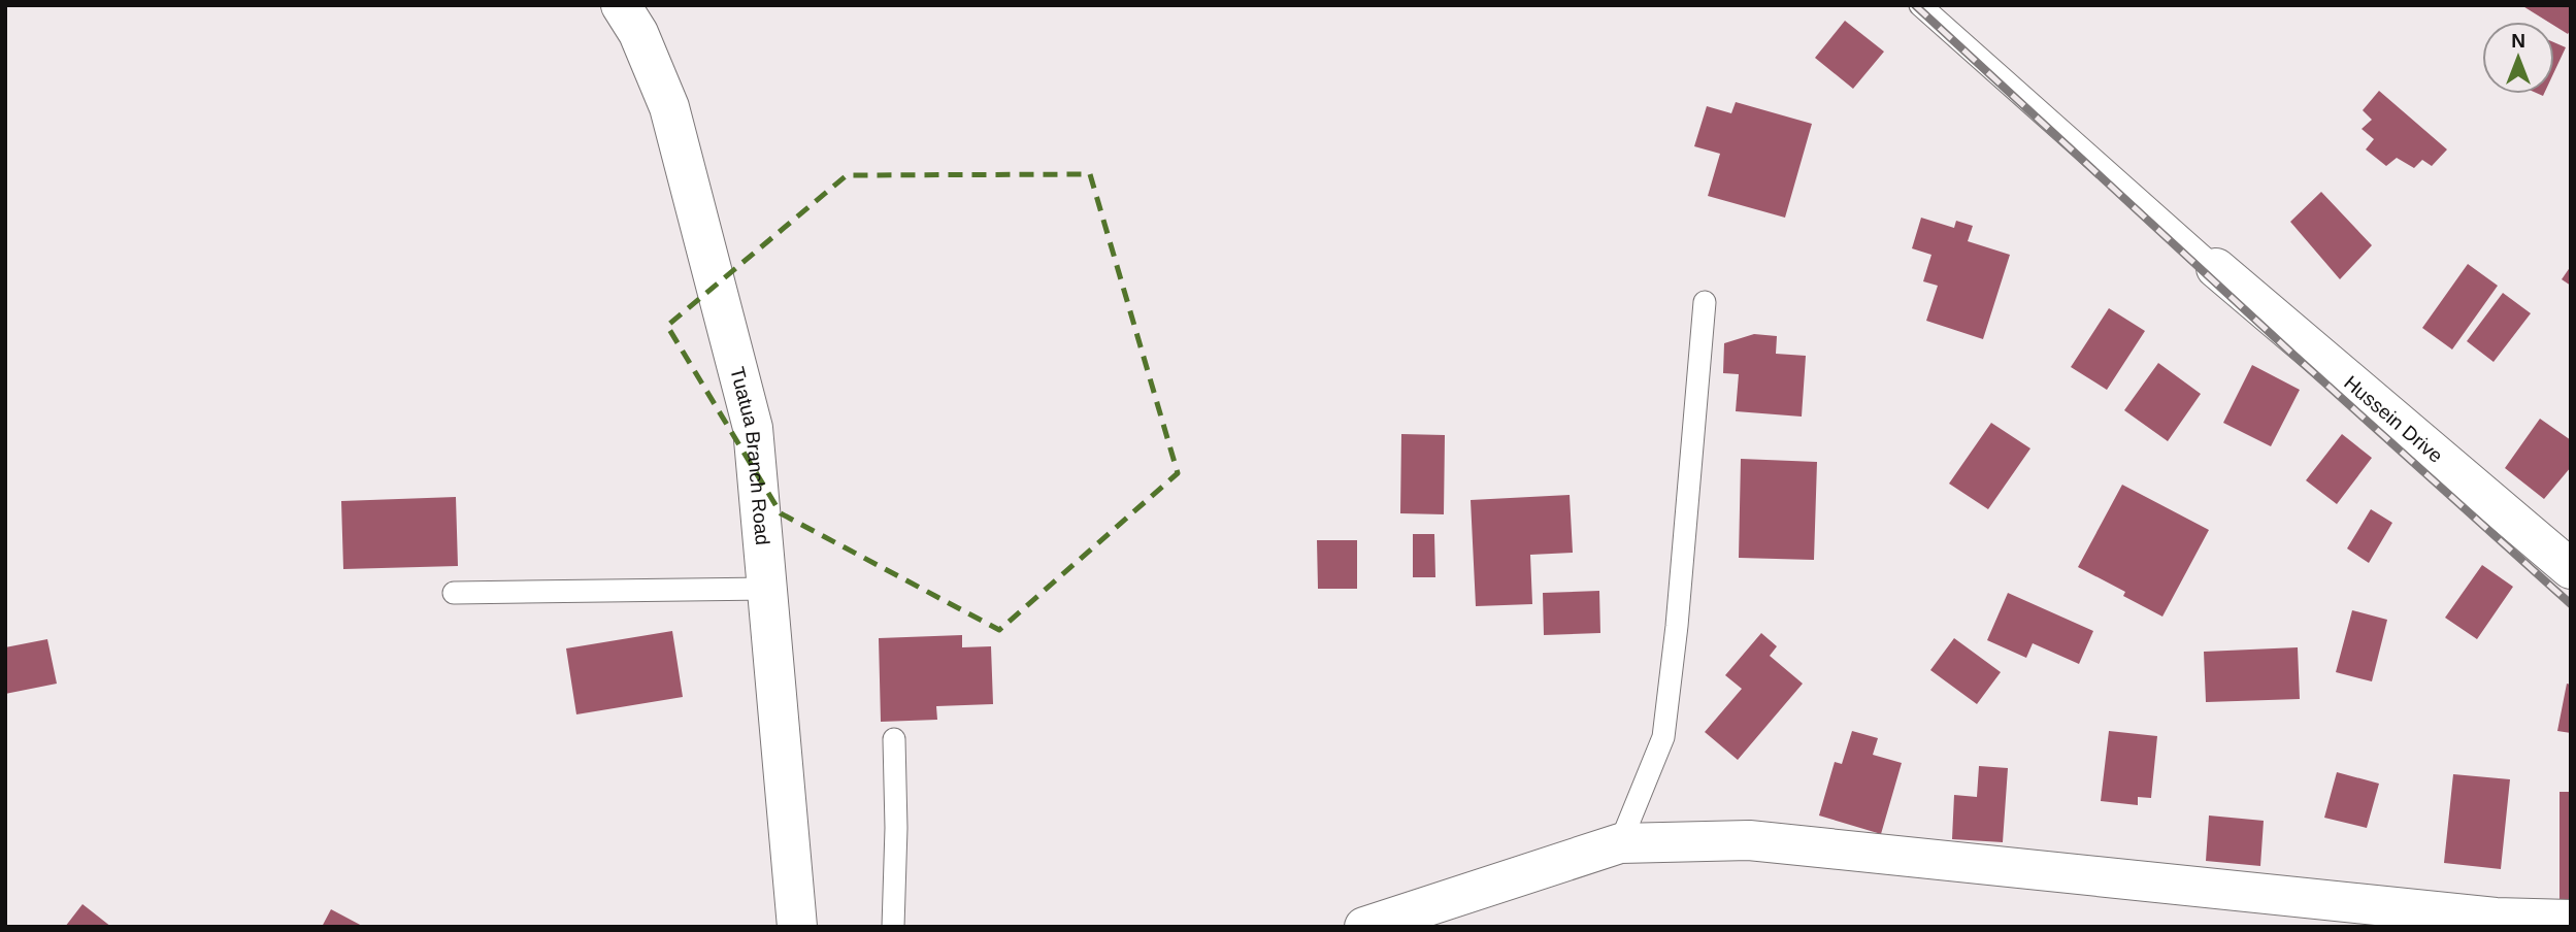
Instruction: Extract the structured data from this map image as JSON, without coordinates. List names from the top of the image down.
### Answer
{
  "streets": {
    "street": ["Hussein Drive", "Tuatua Branch Road"]
  },
  "north": "top"
}
